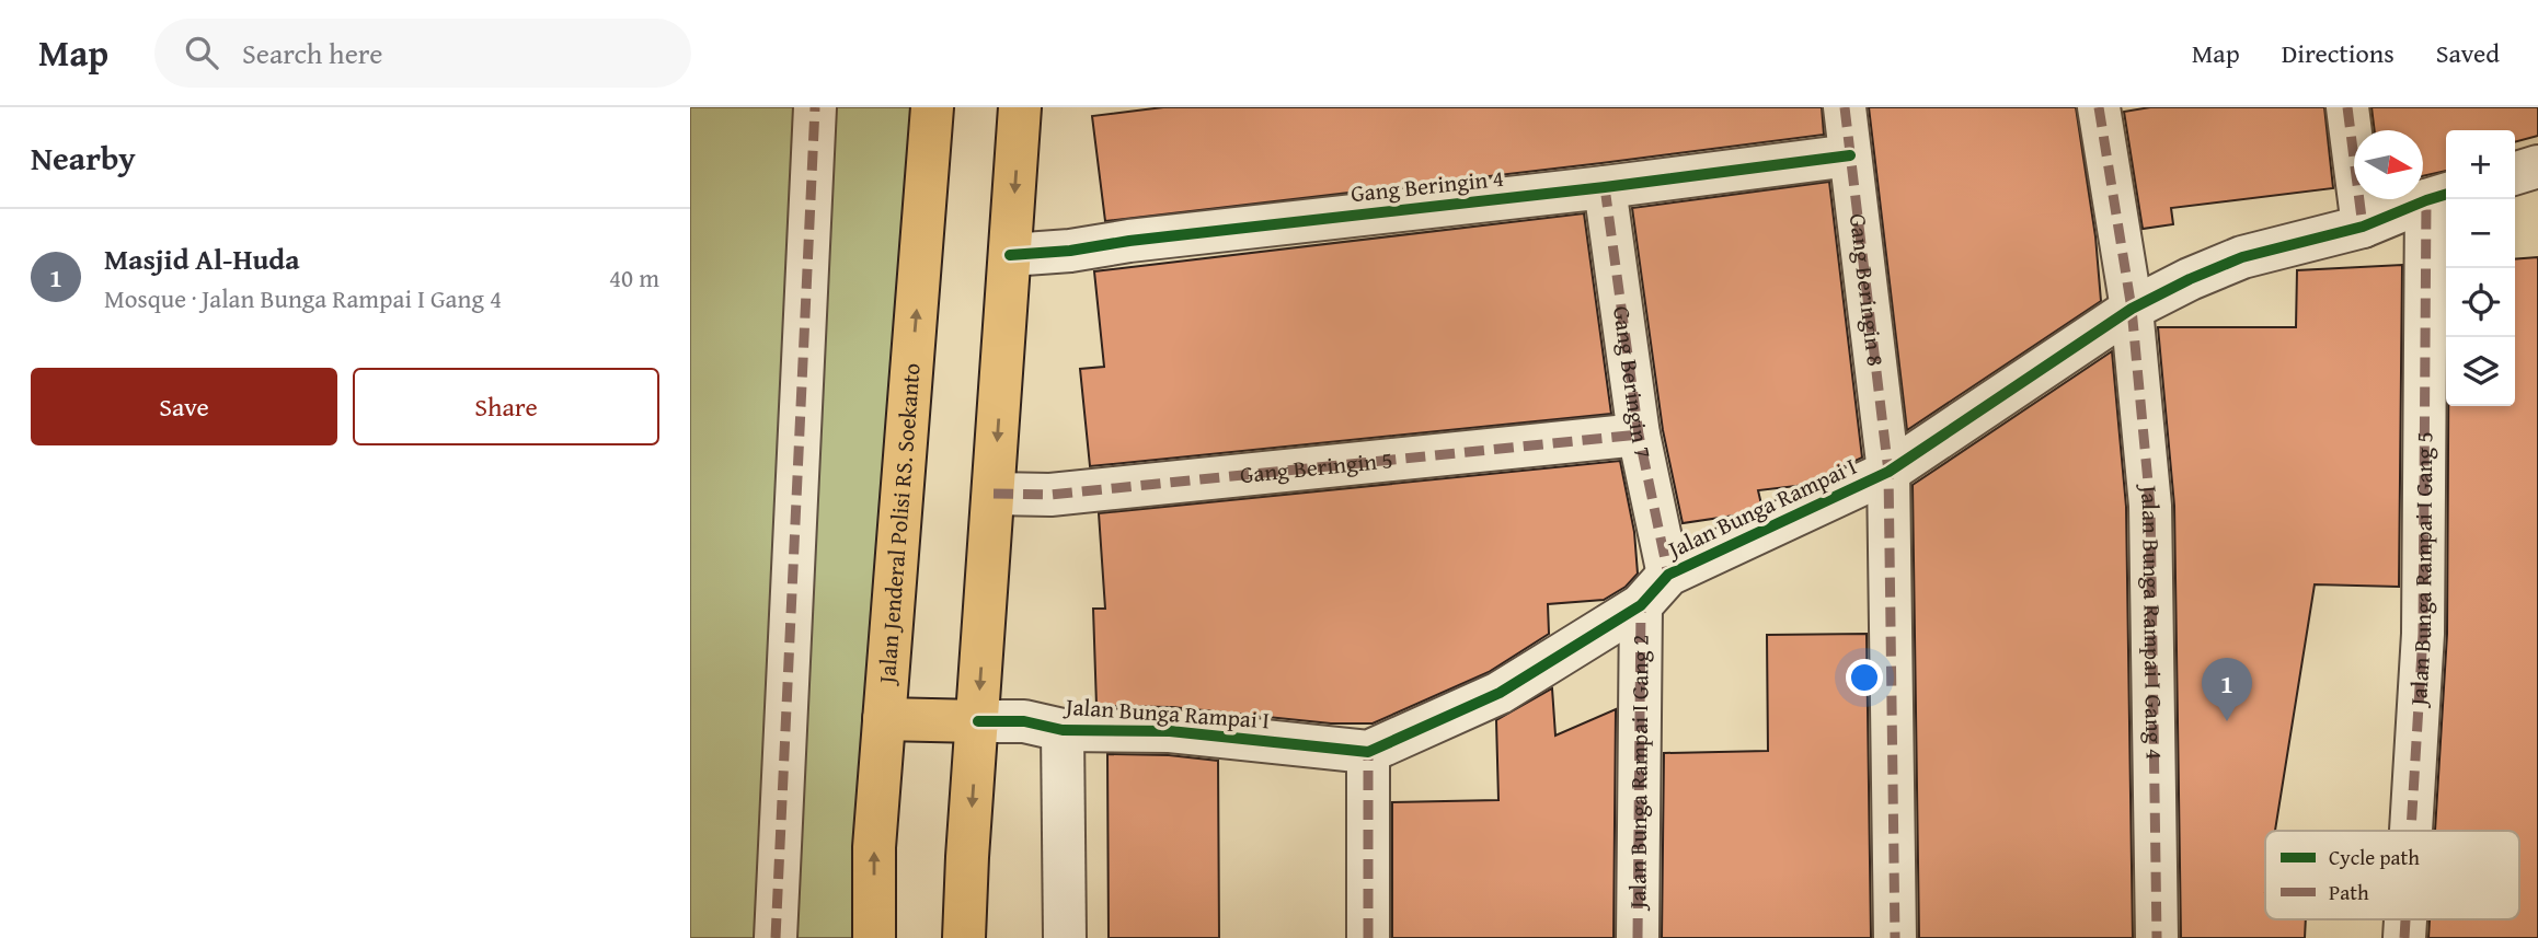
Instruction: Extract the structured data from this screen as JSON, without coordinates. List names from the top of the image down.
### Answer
{
  "streets": {
    "main road": ["Jalan Jenderal Polisi RS. Soekanto"],
    "street": [
      "Gang Beringin 4",
      "Gang Beringin 8",
      "Gang Beringin 7",
      "Gang Beringin 5",
      "Jalan Bunga Rampai I",
      "Jalan Bunga Rampai I Gang 5",
      "Jalan Bunga Rampai I Gang 4",
      "Jalan Bunga Rampai I Gang 2"
    ]
  },
  "crossings": [
    ["Gang Beringin 4", "Gang Beringin 8"],
    ["Gang Beringin 4", "Gang Beringin 7"],
    ["Gang Beringin 8", "Jalan Bunga Rampai I"],
    ["Gang Beringin 7", "Gang Beringin 5"],
    ["Gang Beringin 7", "Jalan Bunga Rampai I"],
    ["Jalan Bunga Rampai I", "Jalan Bunga Rampai I Gang 5"],
    ["Jalan Bunga Rampai I", "Jalan Bunga Rampai I Gang 4"],
    ["Jalan Bunga Rampai I", "Jalan Bunga Rampai I Gang 2"]
  ],
  "legend": ["Cycle path", "Path"],
  "north": "right",
  "page": {
    "header": "Map",
    "search": "Search here",
    "nav": ["Map", "Directions", "Saved"],
    "heading": "Nearby",
    "map_buttons": ["+", "−"],
    "list": [
      {
        "mark": "1",
        "name": "Masjid Al-Huda",
        "note": "Mosque · Jalan Bunga Rampai I Gang 4",
        "value": "40 m"
      }
    ],
    "buttons": ["Save", "Share"],
    "pins": "1"
  }
}
